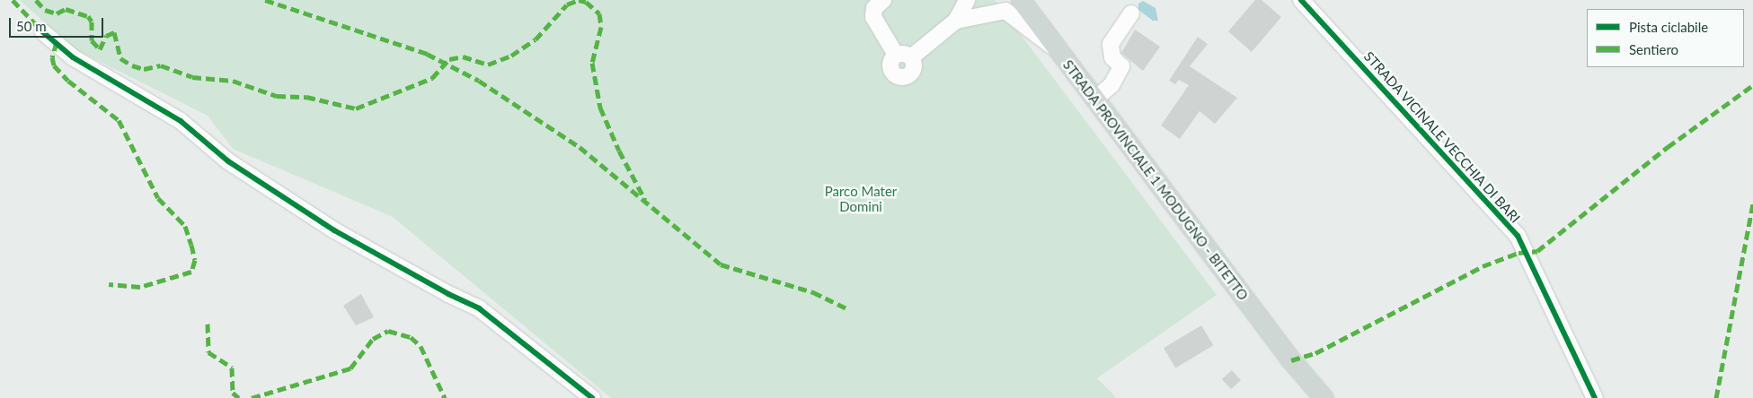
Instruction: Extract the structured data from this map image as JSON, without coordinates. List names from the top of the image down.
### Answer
{
  "streets": {
    "main road": ["STRADA PROVINCIALE 1 MODUGNO - BITETTO"],
    "street": ["STRADA VICINALE VECCHIA DI BARI"]
  },
  "parks": ["Parco Mater Domini"],
  "legend": ["Pista ciclabile", "Sentiero"],
  "scale_bar": "50 m"
}
